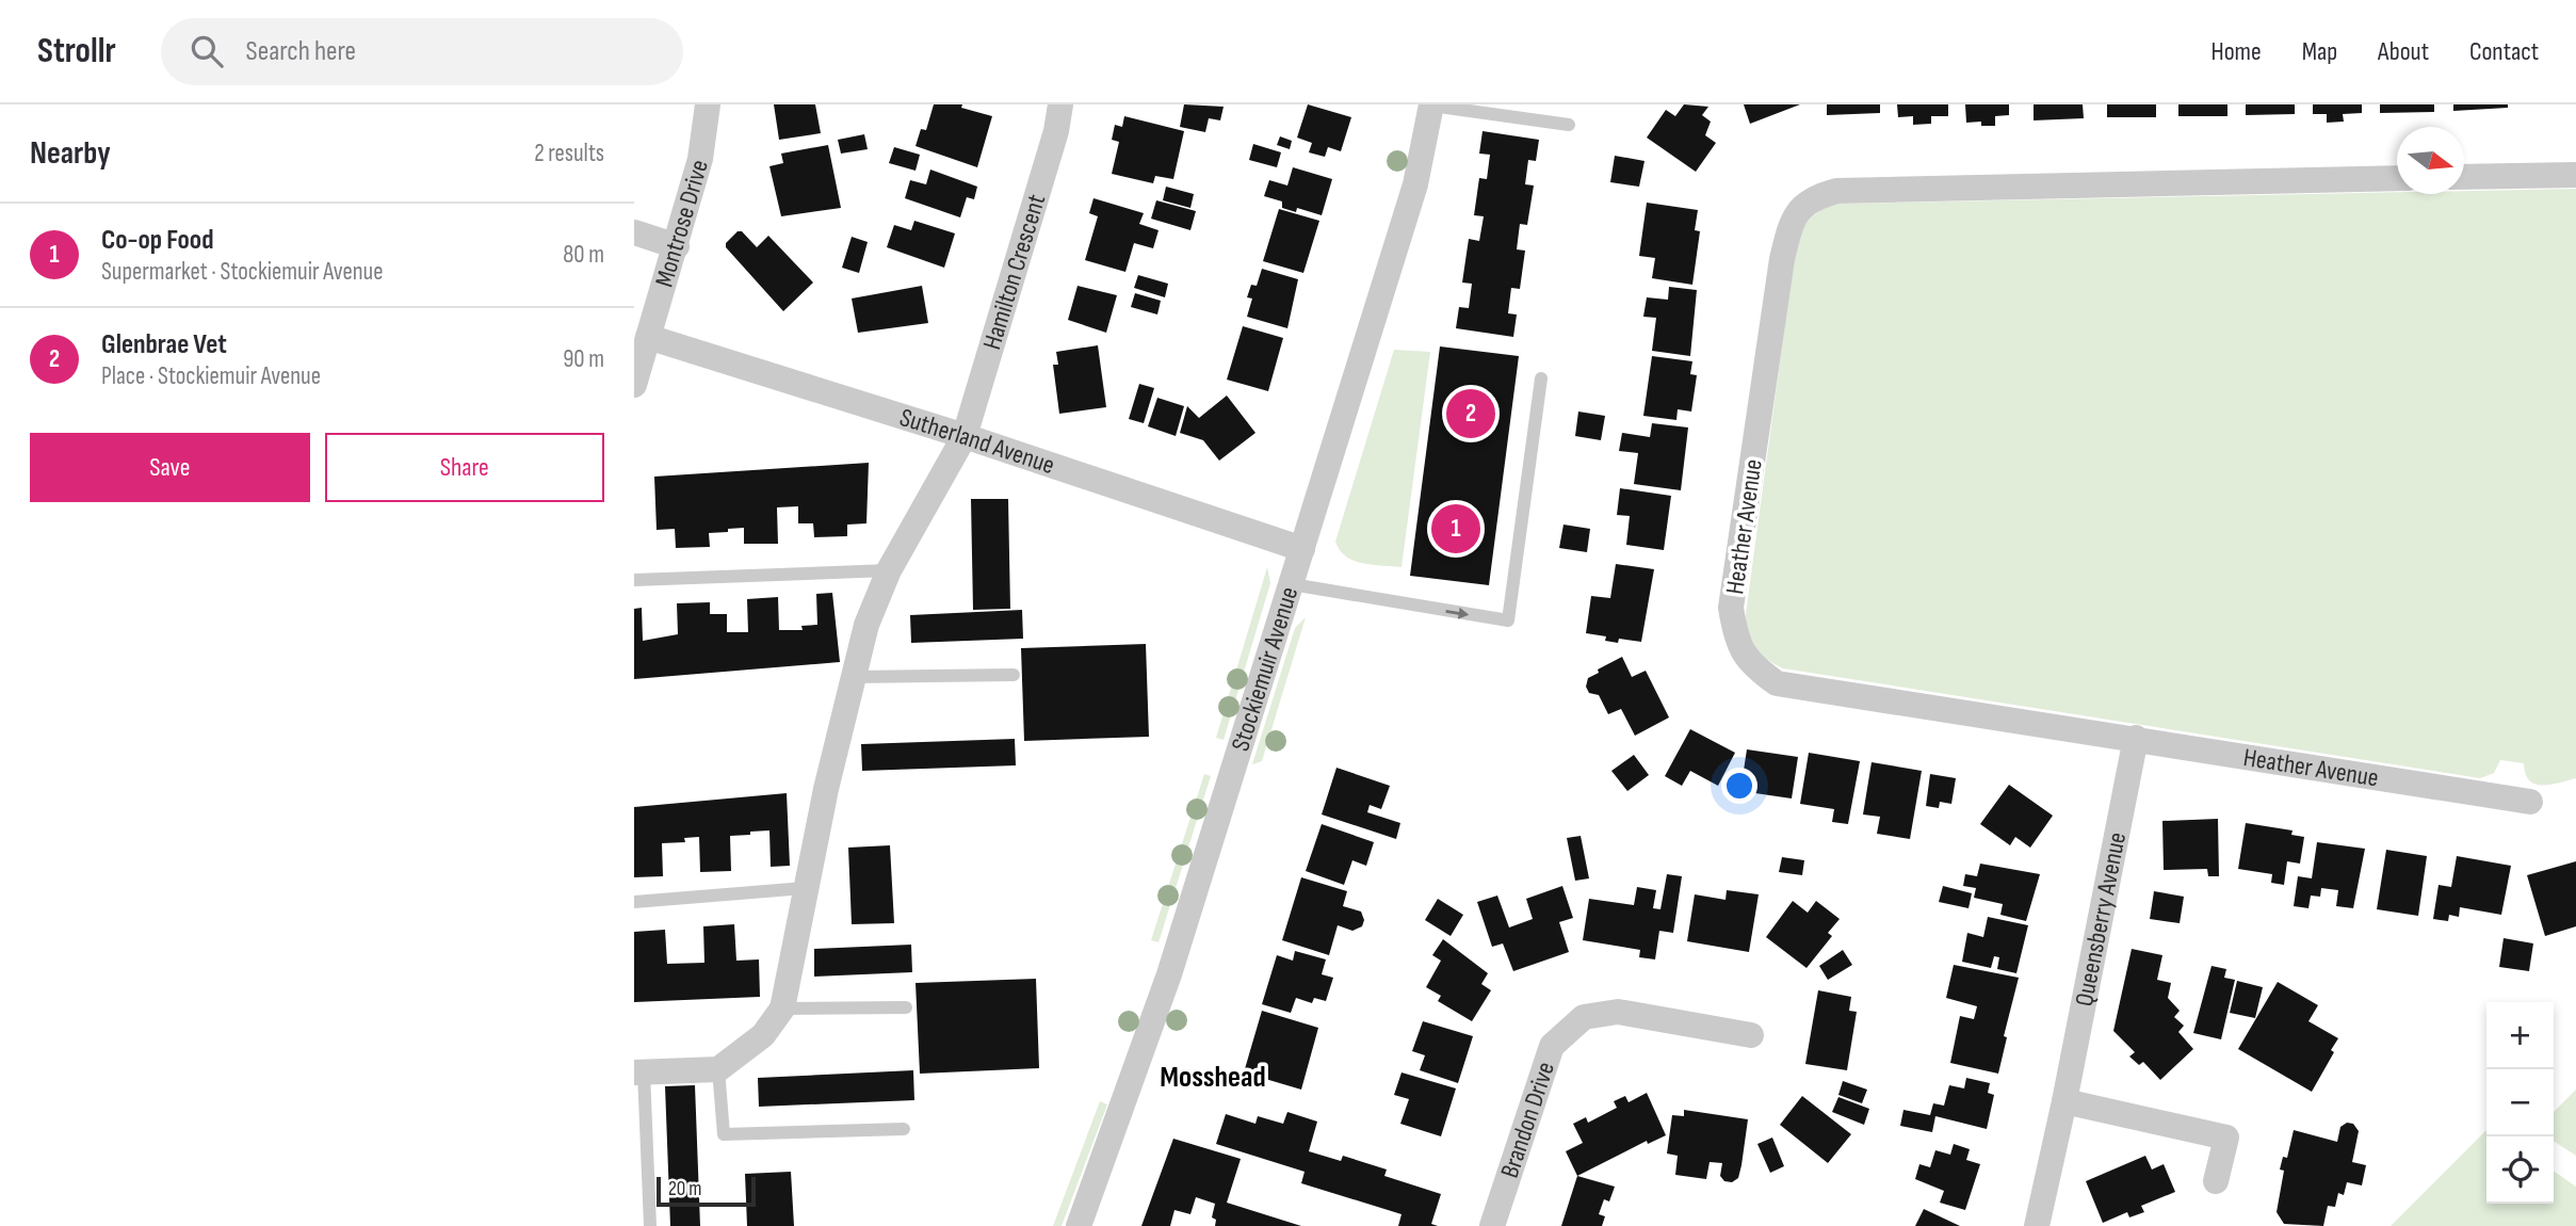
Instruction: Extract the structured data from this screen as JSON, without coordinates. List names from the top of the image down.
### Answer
{
  "streets": {
    "street": [
      "Montrose Drive",
      "Hamilton Crescent",
      "Sutherland Avenue",
      "Heather Avenue",
      "Stockiemuir Avenue",
      "Queensberry Avenue",
      "Brandon Drive"
    ]
  },
  "crossings": [
    ["Montrose Drive", "Sutherland Avenue"],
    ["Hamilton Crescent", "Sutherland Avenue"],
    ["Sutherland Avenue", "Stockiemuir Avenue"],
    ["Heather Avenue", "Queensberry Avenue"]
  ],
  "districts": ["Mosshead"],
  "scale_bar": "20 m",
  "north": "right",
  "page": {
    "header": "Strollr",
    "search": "Search here",
    "nav": [
      "Home",
      "Map",
      "About",
      "Contact"
    ],
    "heading": ["Nearby", "2 results"],
    "list": [
      {
        "mark": "1",
        "name": "Co-op Food",
        "note": "Supermarket · Stockiemuir Avenue",
        "value": "80 m"
      },
      {
        "mark": "2",
        "name": "Glenbrae Vet",
        "note": "Place · Stockiemuir Avenue",
        "value": "90 m"
      }
    ],
    "pins": ["2", "1"],
    "buttons": ["Save", "Share"],
    "map_buttons": ["+", "−"],
    "scale": "20 m"
  }
}
